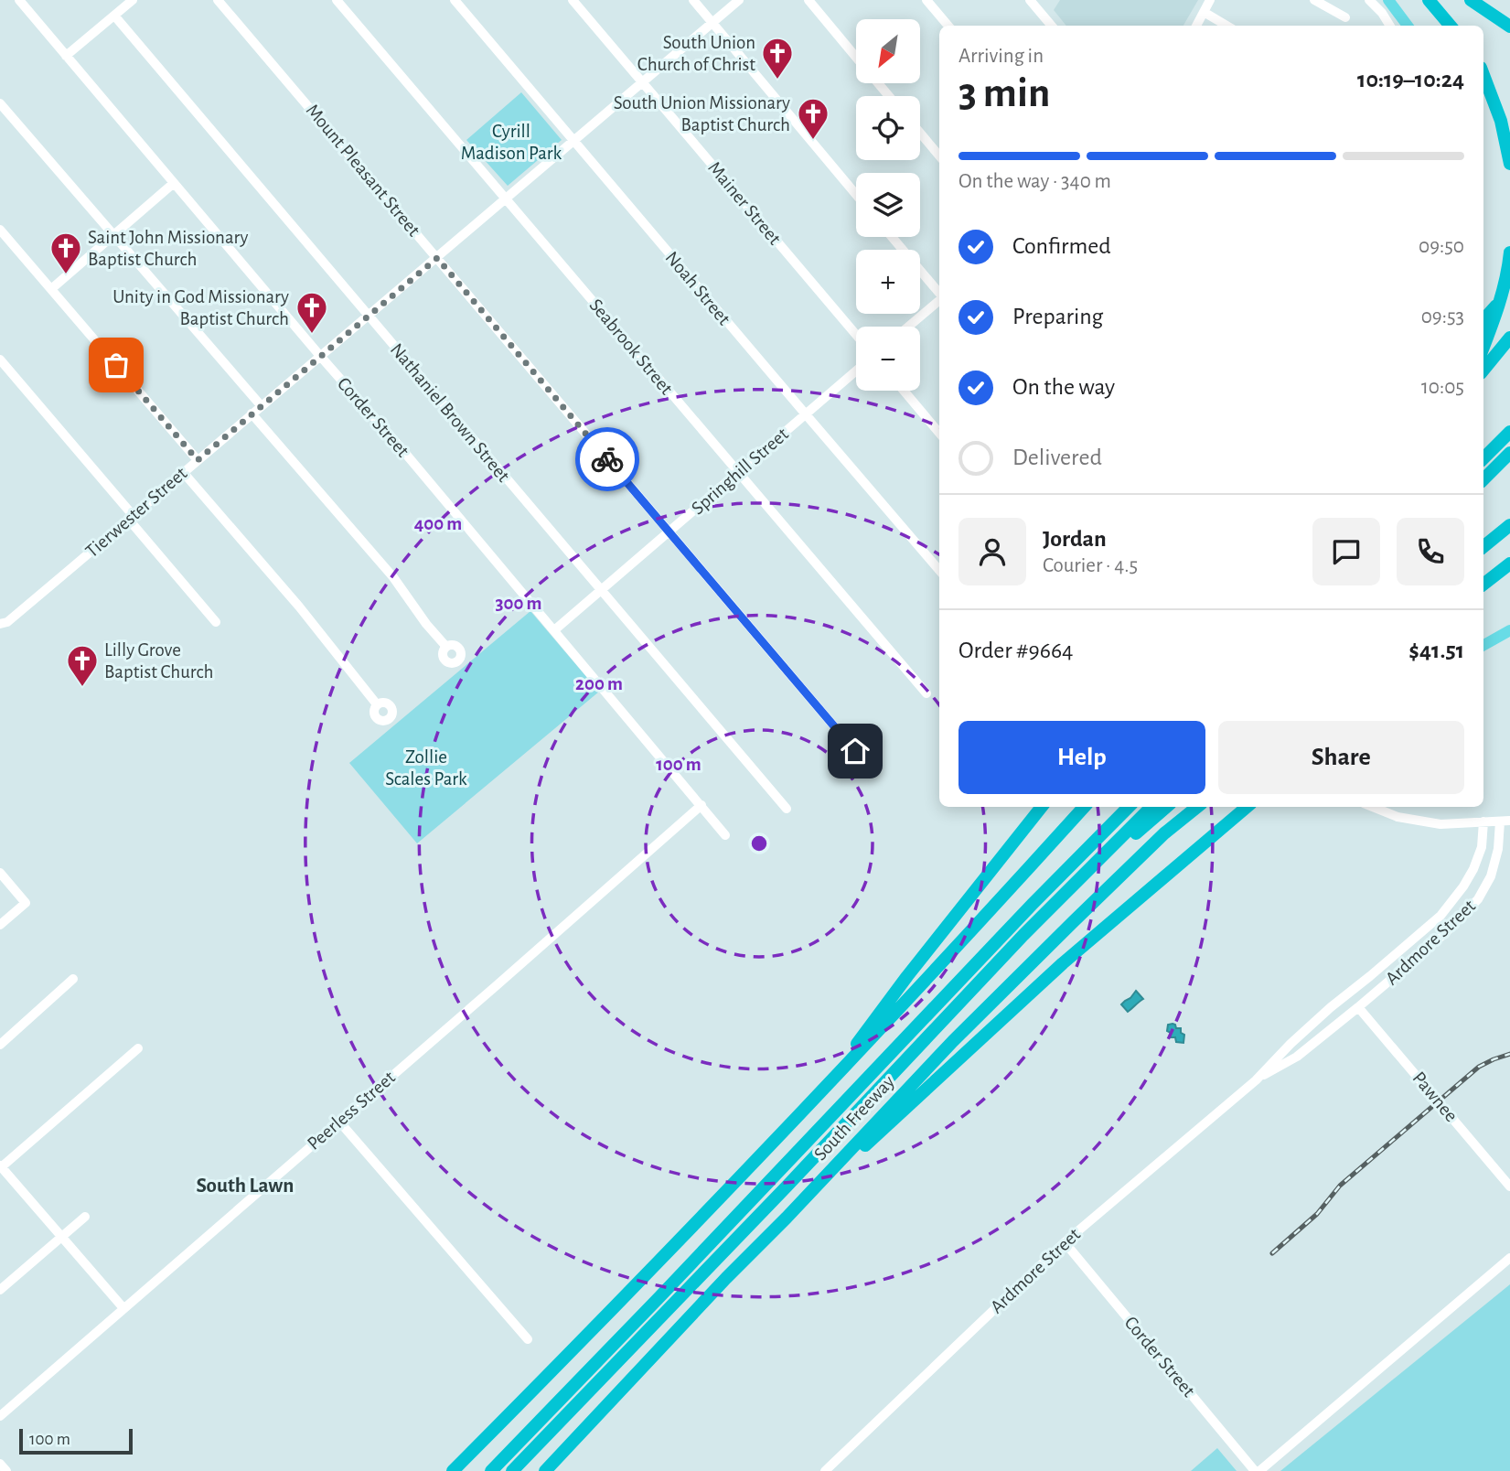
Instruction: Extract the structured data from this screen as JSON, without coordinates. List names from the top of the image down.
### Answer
{
  "streets": {
    "highway": ["South Freeway"],
    "street": [
      "Mount Pleasant Street",
      "Mainer Street",
      "Noah Street",
      "Seabrook Street",
      "Nathaniel Brown Street",
      "Corder Street",
      "Springhill Street",
      "Tierwester Street",
      "Ardmore Street",
      "Pawnee",
      "Peerless Street"
    ]
  },
  "crossings": [
    ["Mount Pleasant Street", "Springhill Street"],
    ["Mount Pleasant Street", "Tierwester Street"],
    ["Mainer Street", "Tierwester Street"],
    ["Noah Street", "Springhill Street"],
    ["Noah Street", "Tierwester Street"],
    ["Seabrook Street", "Springhill Street"],
    ["Seabrook Street", "Tierwester Street"],
    ["Nathaniel Brown Street", "Springhill Street"],
    ["Nathaniel Brown Street", "Tierwester Street"],
    ["Corder Street", "Springhill Street"],
    ["Corder Street", "Tierwester Street"],
    ["Corder Street", "Ardmore Street"],
    ["Corder Street", "Peerless Street"],
    ["Ardmore Street", "Pawnee"]
  ],
  "districts": ["South Lawn"],
  "parks": ["Cyrill Madison Park", "Zollie Scales Park"],
  "places": {
    "church": [
      "South Union Church of Christ",
      "South Union Missionary Baptist Church",
      "Saint John Missionary Baptist Church",
      "Unity in God Missionary Baptist Church",
      "Lilly Grove Baptist Church"
    ]
  },
  "scale_bar": "100 m",
  "north": "bottom left",
  "page": {
    "map_buttons": ["+", "−"],
    "heading": ["3 min", "Arriving in", "10:19–10:24"],
    "panel": [
      "Jordan",
      "Courier · 4.5",
      "Order #9664",
      "$41.51"
    ],
    "bar": "On the way · 340 m",
    "list": [
      ["Confirmed", "09:50"],
      ["Preparing", "09:53"],
      ["On the way", "10:05"],
      "Delivered"
    ],
    "buttons": ["Help", "Share"],
    "scale": "100 m"
  },
  "rings": [
    "400 m",
    "300 m",
    "200 m",
    "100 m"
  ]
}
